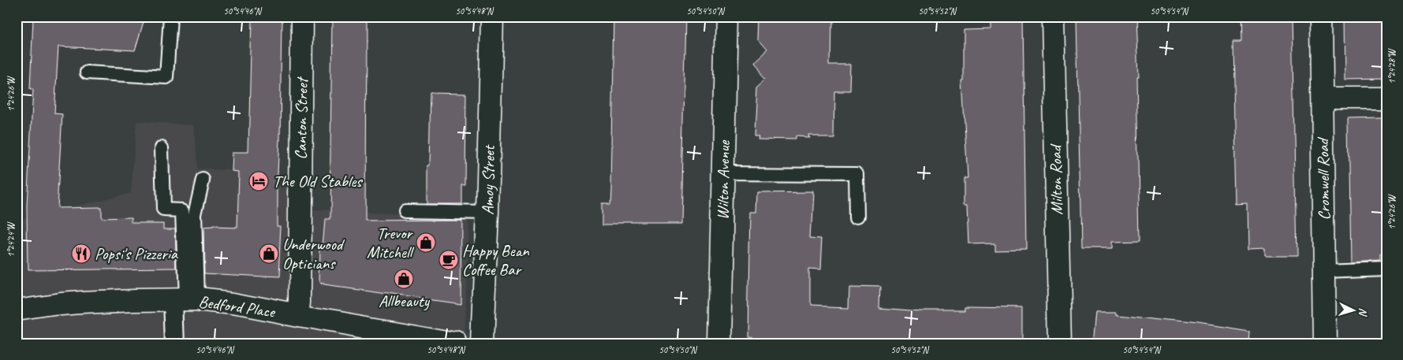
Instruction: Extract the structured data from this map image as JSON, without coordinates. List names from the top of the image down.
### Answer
{
  "streets": {
    "street": [
      "Canton Street",
      "Cromwell Road",
      "Amoy Street",
      "Wilton Avenue",
      "Milton Road",
      "Bedford Place"
    ]
  },
  "crossings": [
    ["Canton Street", "Bedford Place"]
  ],
  "places": {
    "hotel": ["The Old Stables"],
    "shop": ["Trevor Mitchell", "Underwood Opticians", "Allbeauty"],
    "restaurant": ["Popsi's Pizzeria"],
    "cafe": ["Happy Bean Coffee Bar"]
  },
  "north": "right",
  "coordinates": [
    "50°54'46\"N",
    "50°54'48\"N",
    "50°54'50\"N",
    "50°54'52\"N",
    "50°54'54\"N",
    "1°24'28\"W",
    "1°24'26\"W",
    "1°24'24\"W"
  ]
}
